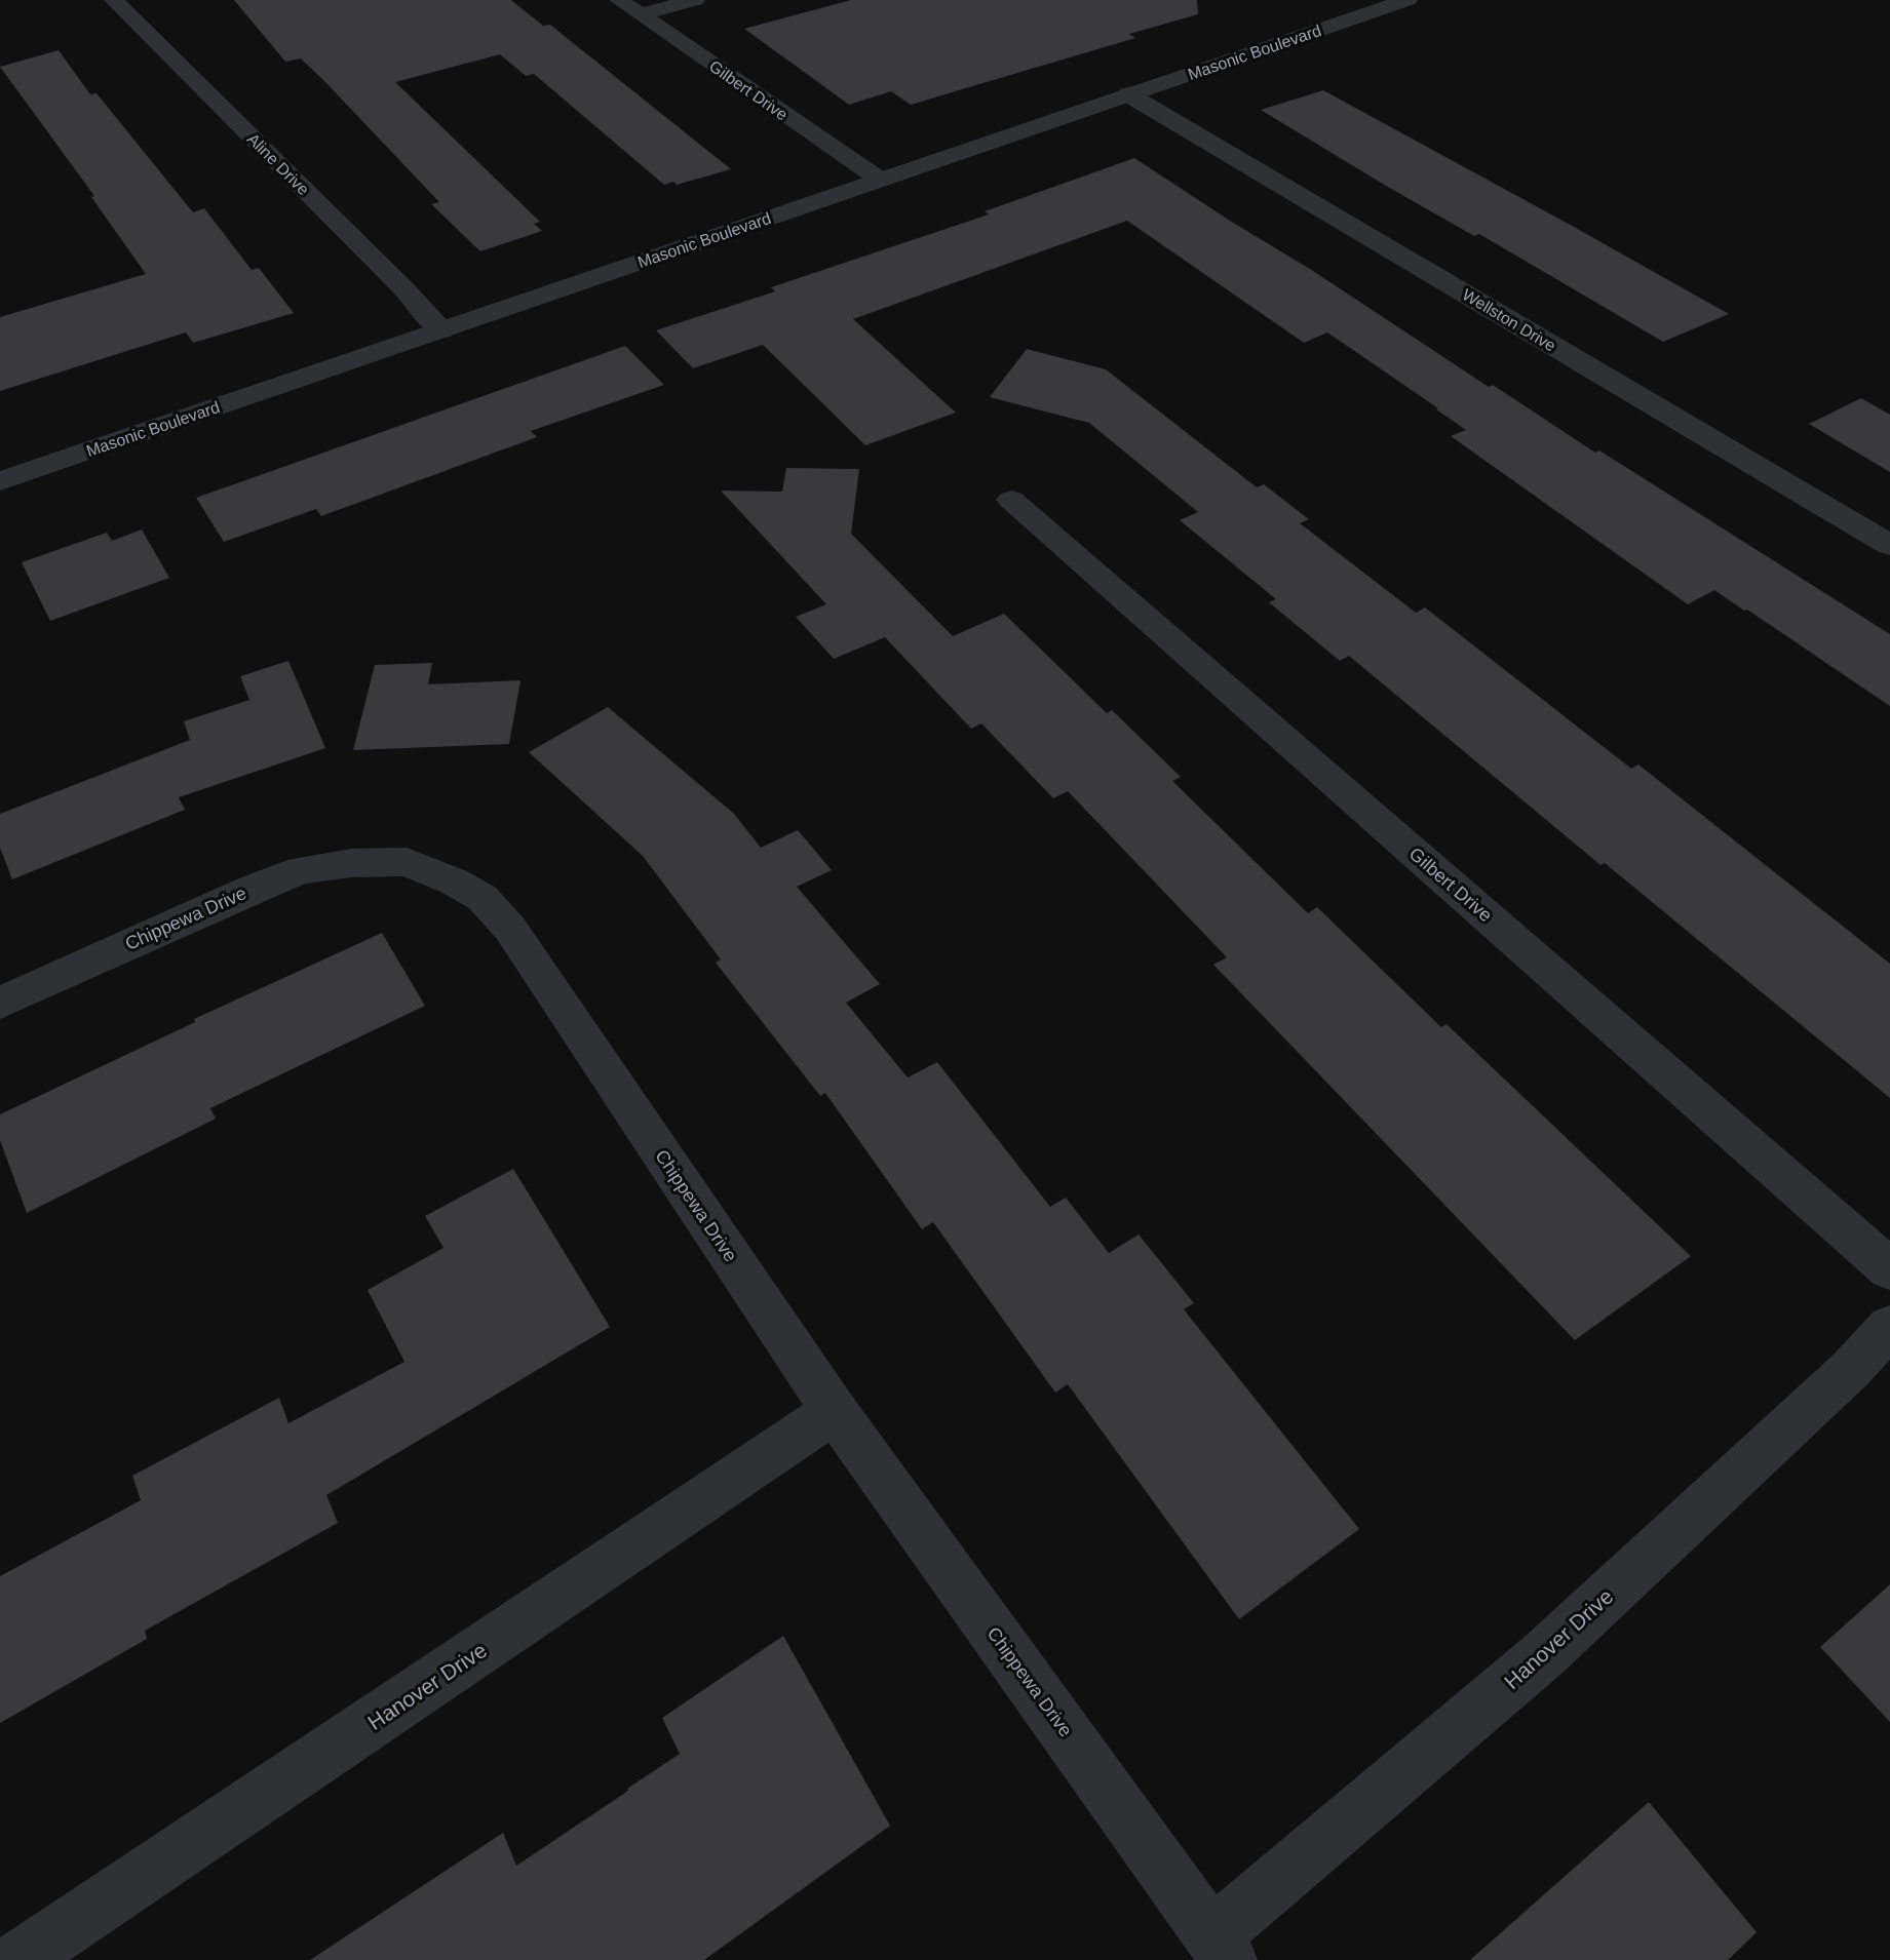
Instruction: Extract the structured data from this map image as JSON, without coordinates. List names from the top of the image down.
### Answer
{
  "streets": {
    "street": [
      "Masonic Boulevard",
      "Gilbert Drive",
      "Aline Drive",
      "Wellston Drive",
      "Chippewa Drive",
      "Hanover Drive"
    ]
  },
  "crossings": [
    ["Masonic Boulevard", "Gilbert Drive"],
    ["Masonic Boulevard", "Aline Drive"],
    ["Masonic Boulevard", "Wellston Drive"],
    ["Chippewa Drive", "Hanover Drive"]
  ]
}
